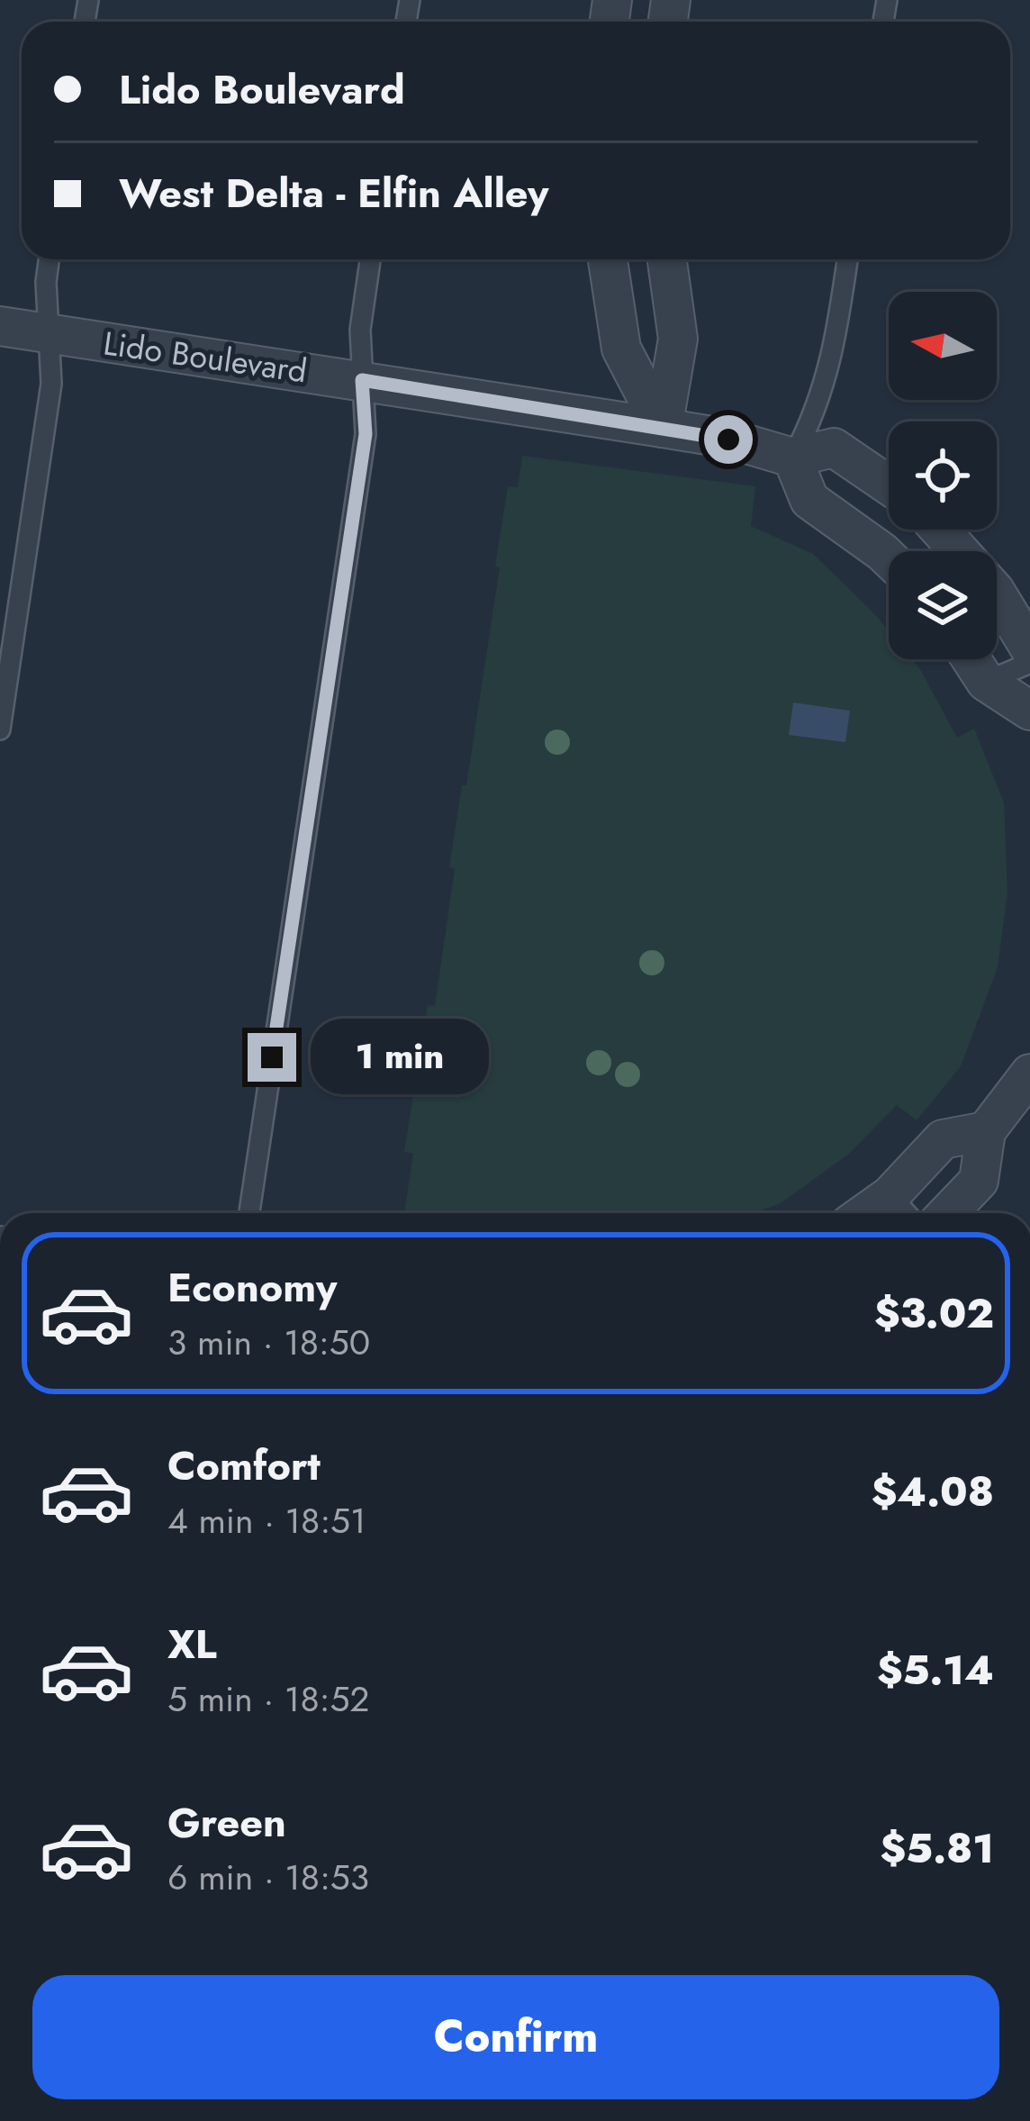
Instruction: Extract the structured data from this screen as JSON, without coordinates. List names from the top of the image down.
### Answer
{
  "streets": {
    "street": ["Lido Boulevard"]
  },
  "north": "left",
  "page": {
    "banner": ["Lido Boulevard", "West Delta - Elfin Alley"],
    "bubble": "1 min",
    "list": [
      {
        "name": "Economy",
        "note": "3 min · 18:50",
        "value": "$3.02"
      },
      {
        "name": "Comfort",
        "note": "4 min · 18:51",
        "value": "$4.08"
      },
      {
        "name": "XL",
        "note": "5 min · 18:52",
        "value": "$5.14"
      },
      {
        "name": "Green",
        "note": "6 min · 18:53",
        "value": "$5.81"
      }
    ],
    "buttons": "Confirm"
  }
}
